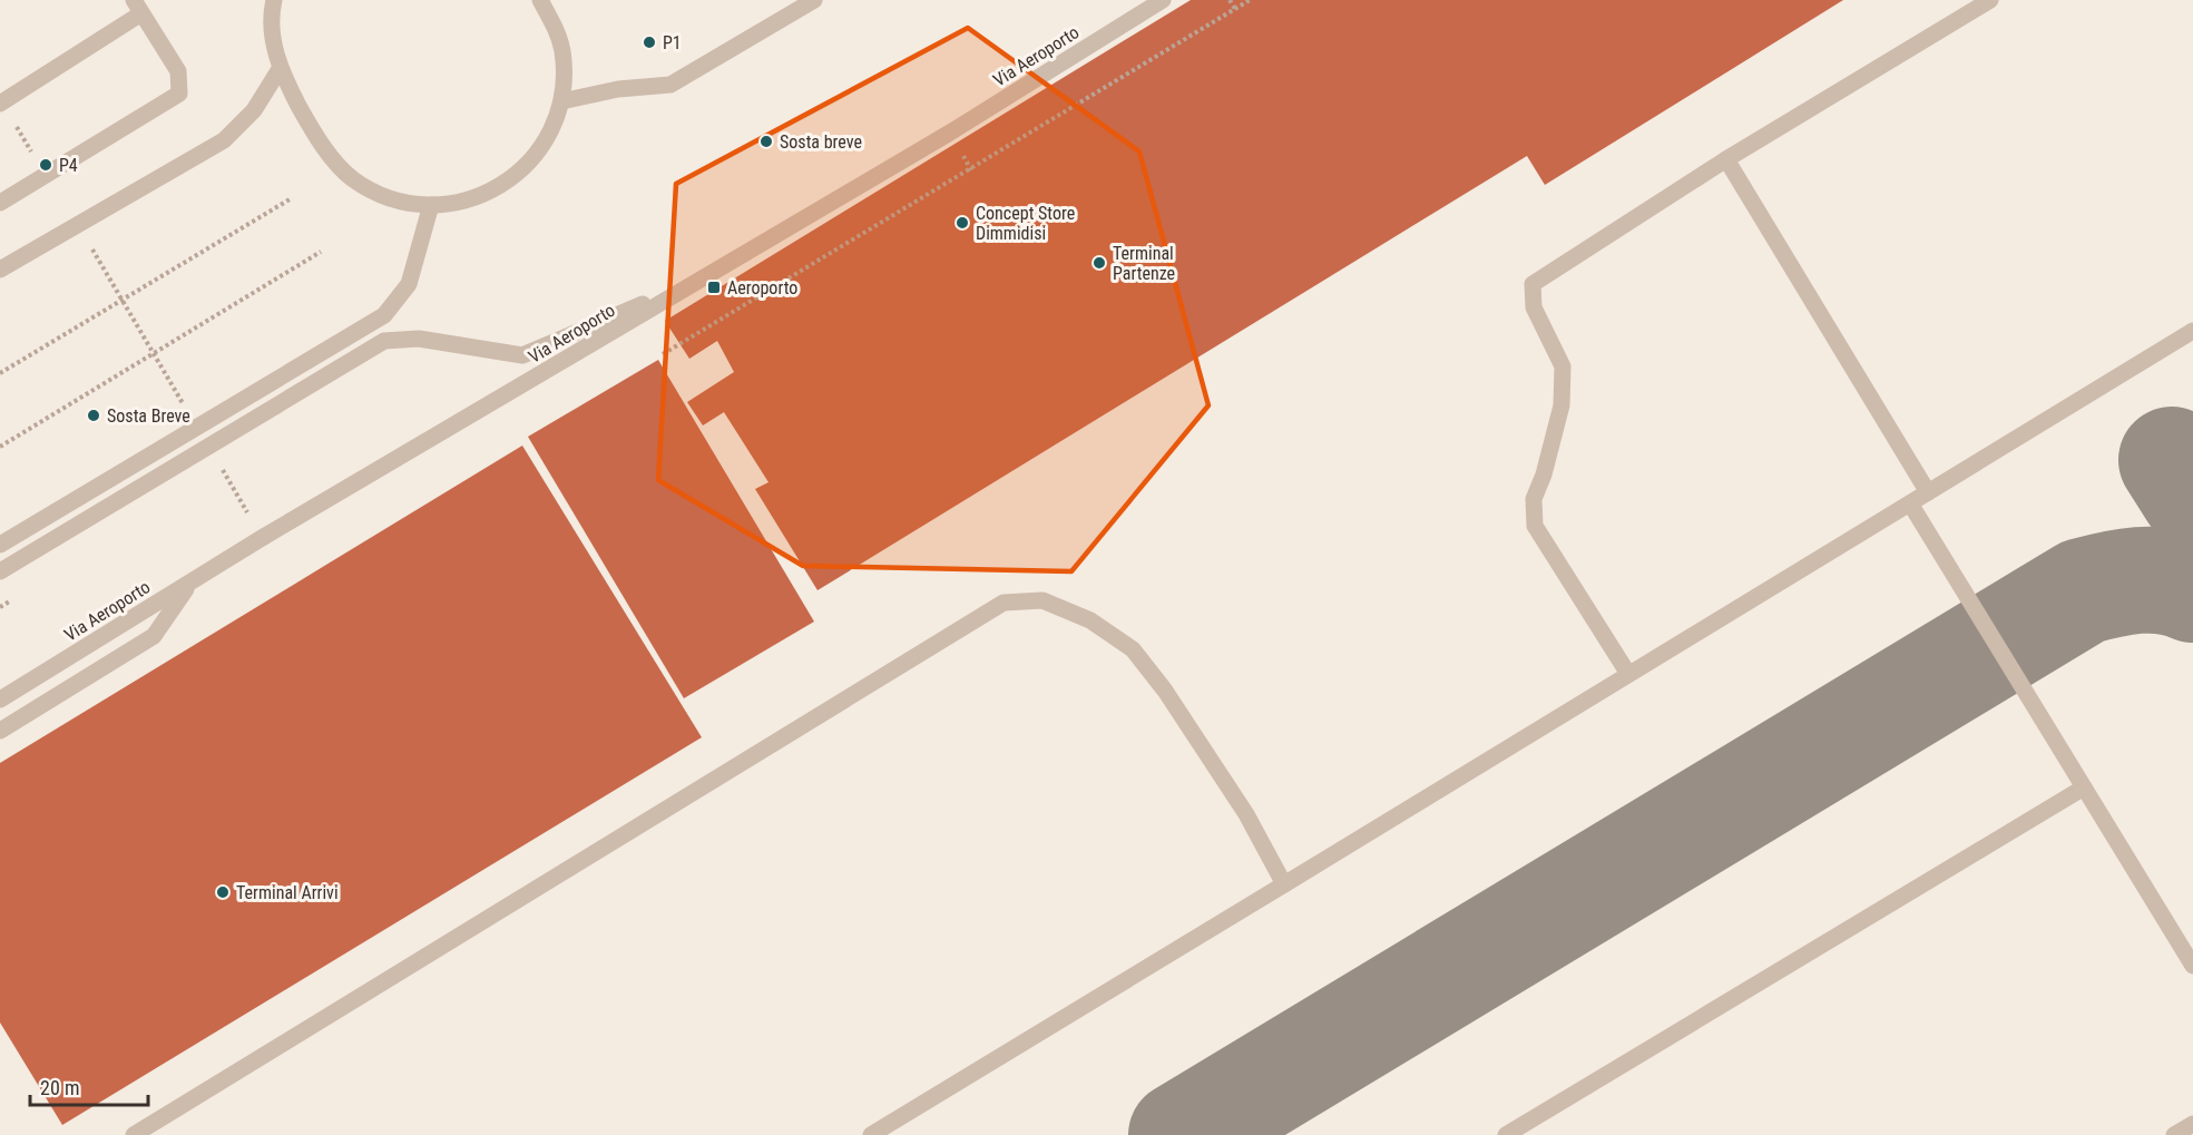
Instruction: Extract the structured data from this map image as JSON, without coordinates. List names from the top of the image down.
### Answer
{
  "streets": {
    "lane": ["Via Aeroporto"]
  },
  "places": {
    "other": [
      "P1",
      "Sosta breve",
      "P4",
      "Concept Store Dimmidisi",
      "Terminal Partenze",
      "Sosta Breve",
      "Terminal Arrivi"
    ],
    "transit": ["Aeroporto"]
  },
  "scale_bar": "20 m"
}
